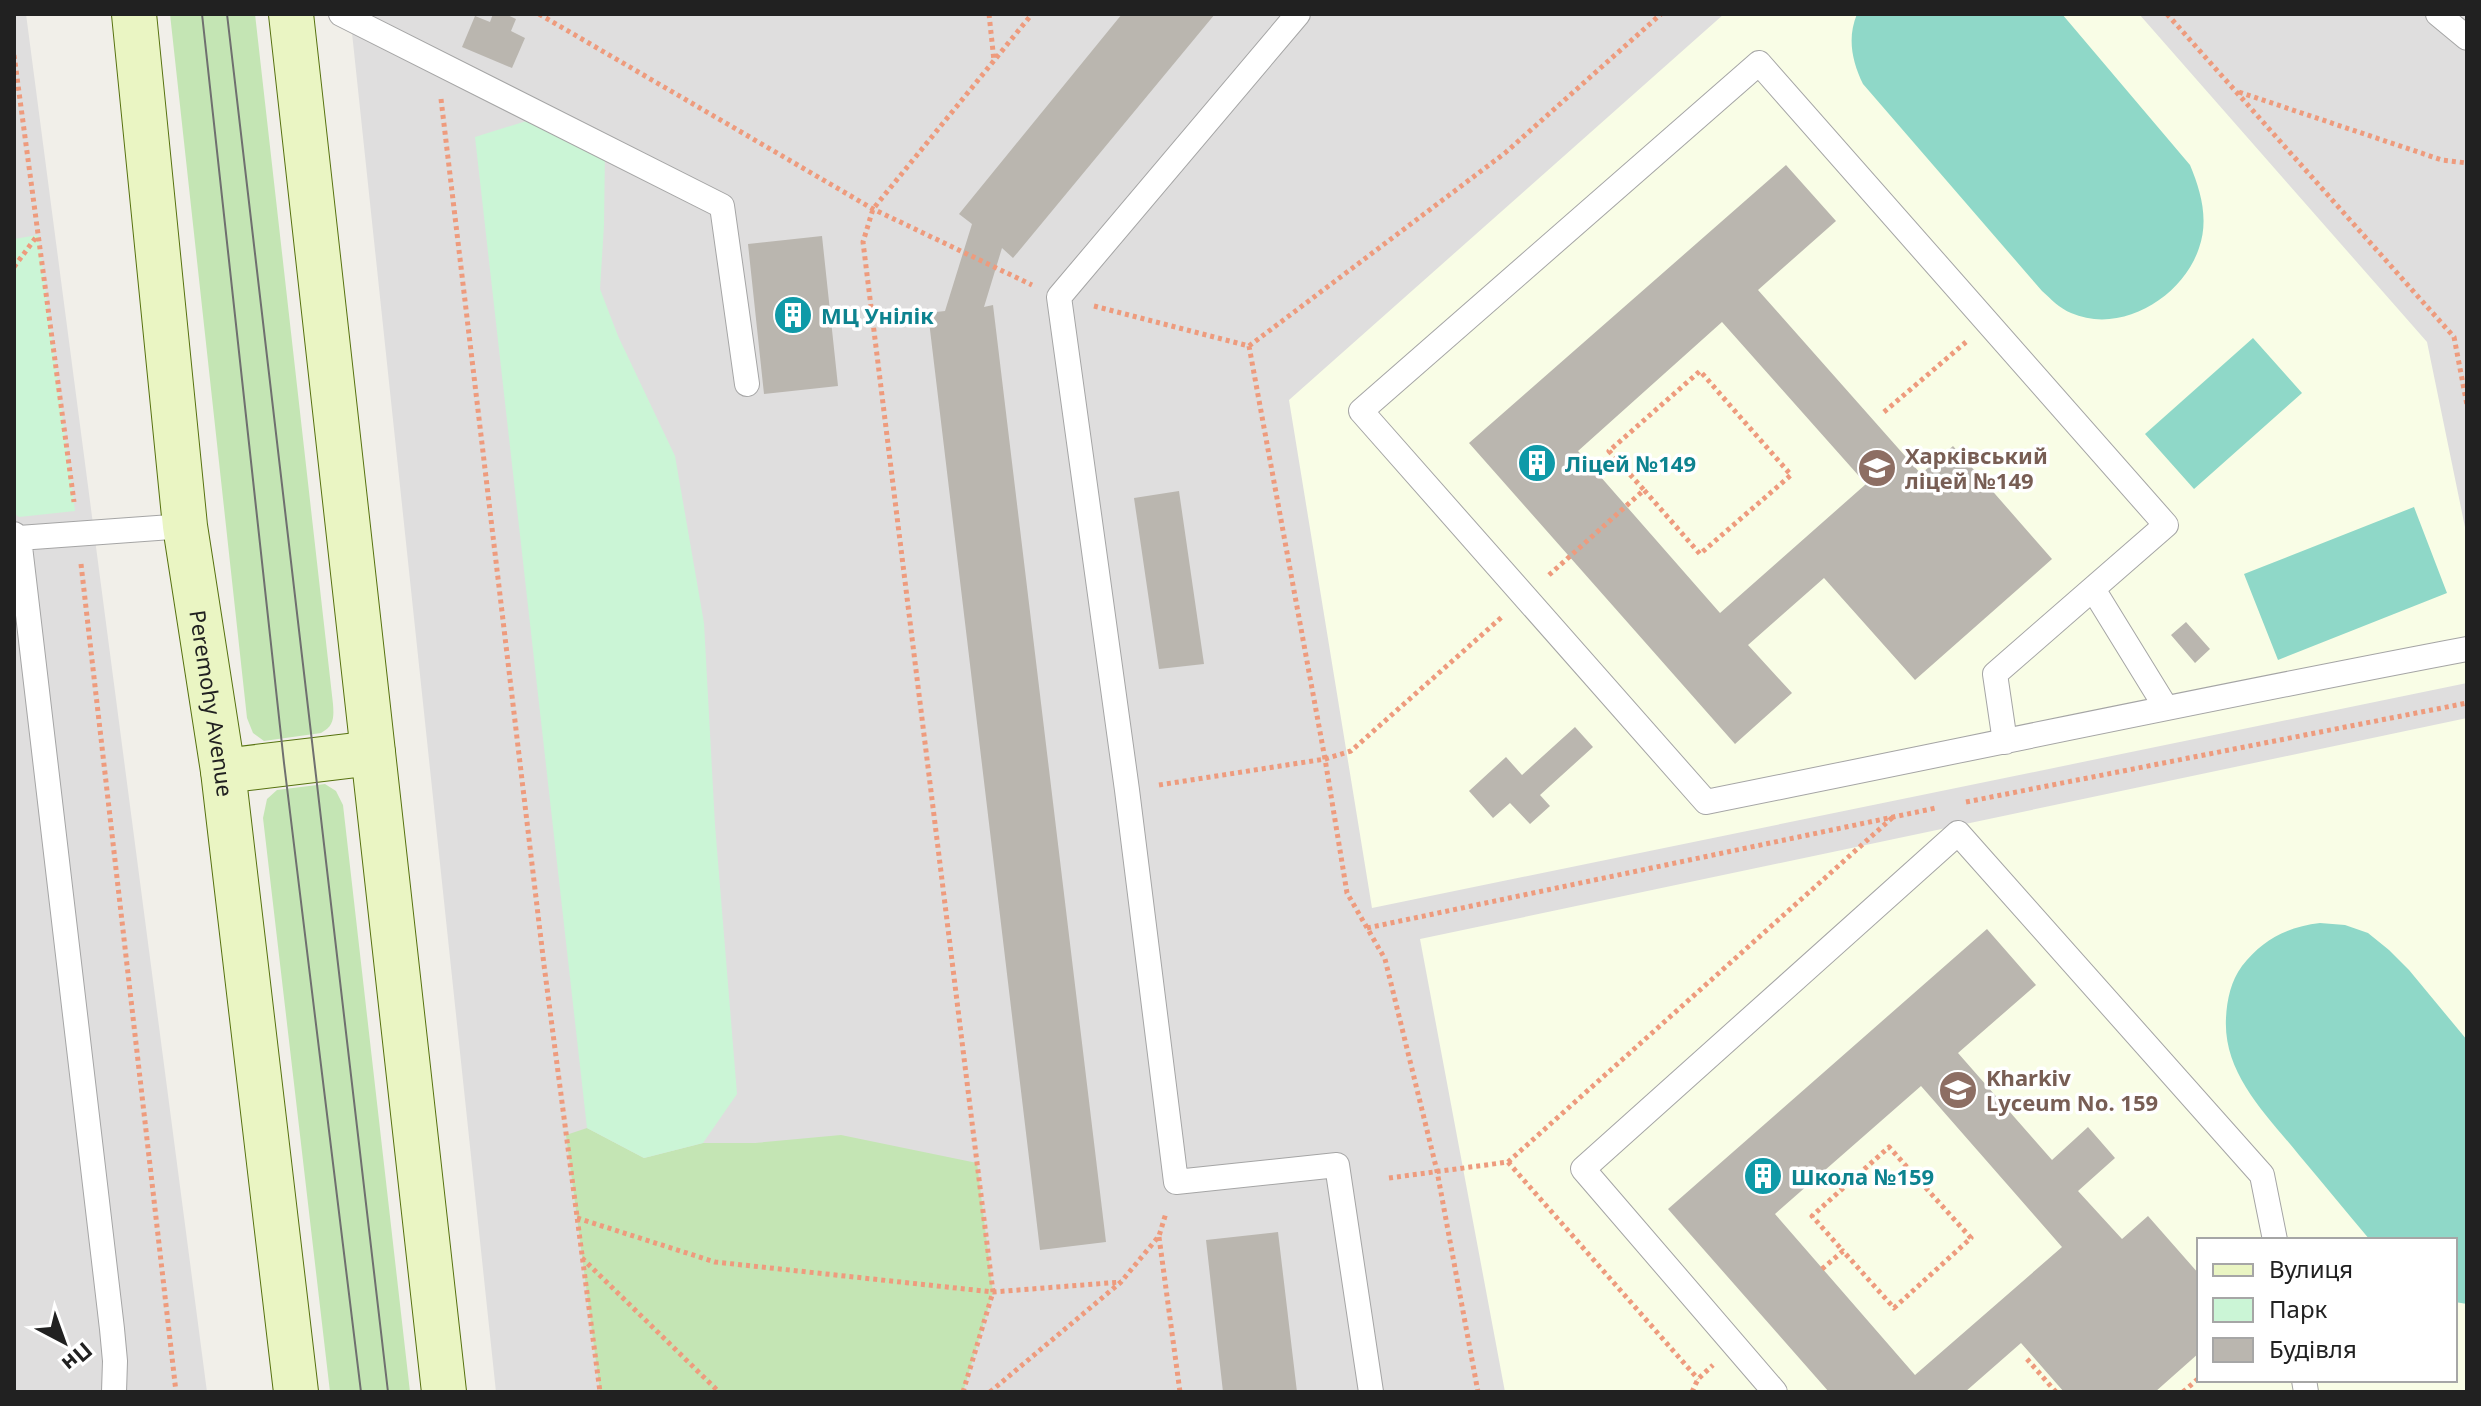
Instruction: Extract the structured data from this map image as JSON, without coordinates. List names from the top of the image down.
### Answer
{
  "streets": {
    "main road": ["Peremohy Avenue"]
  },
  "places": {
    "building": ["МЦ Унілік", "Ліцей №149", "Школа №159"],
    "school or university": ["Харківський ліцей №149", "Kharkiv Lyceum No. 159"]
  },
  "legend": ["Вулиця", "Парк", "Будівля"],
  "north": "bottom right"
}
